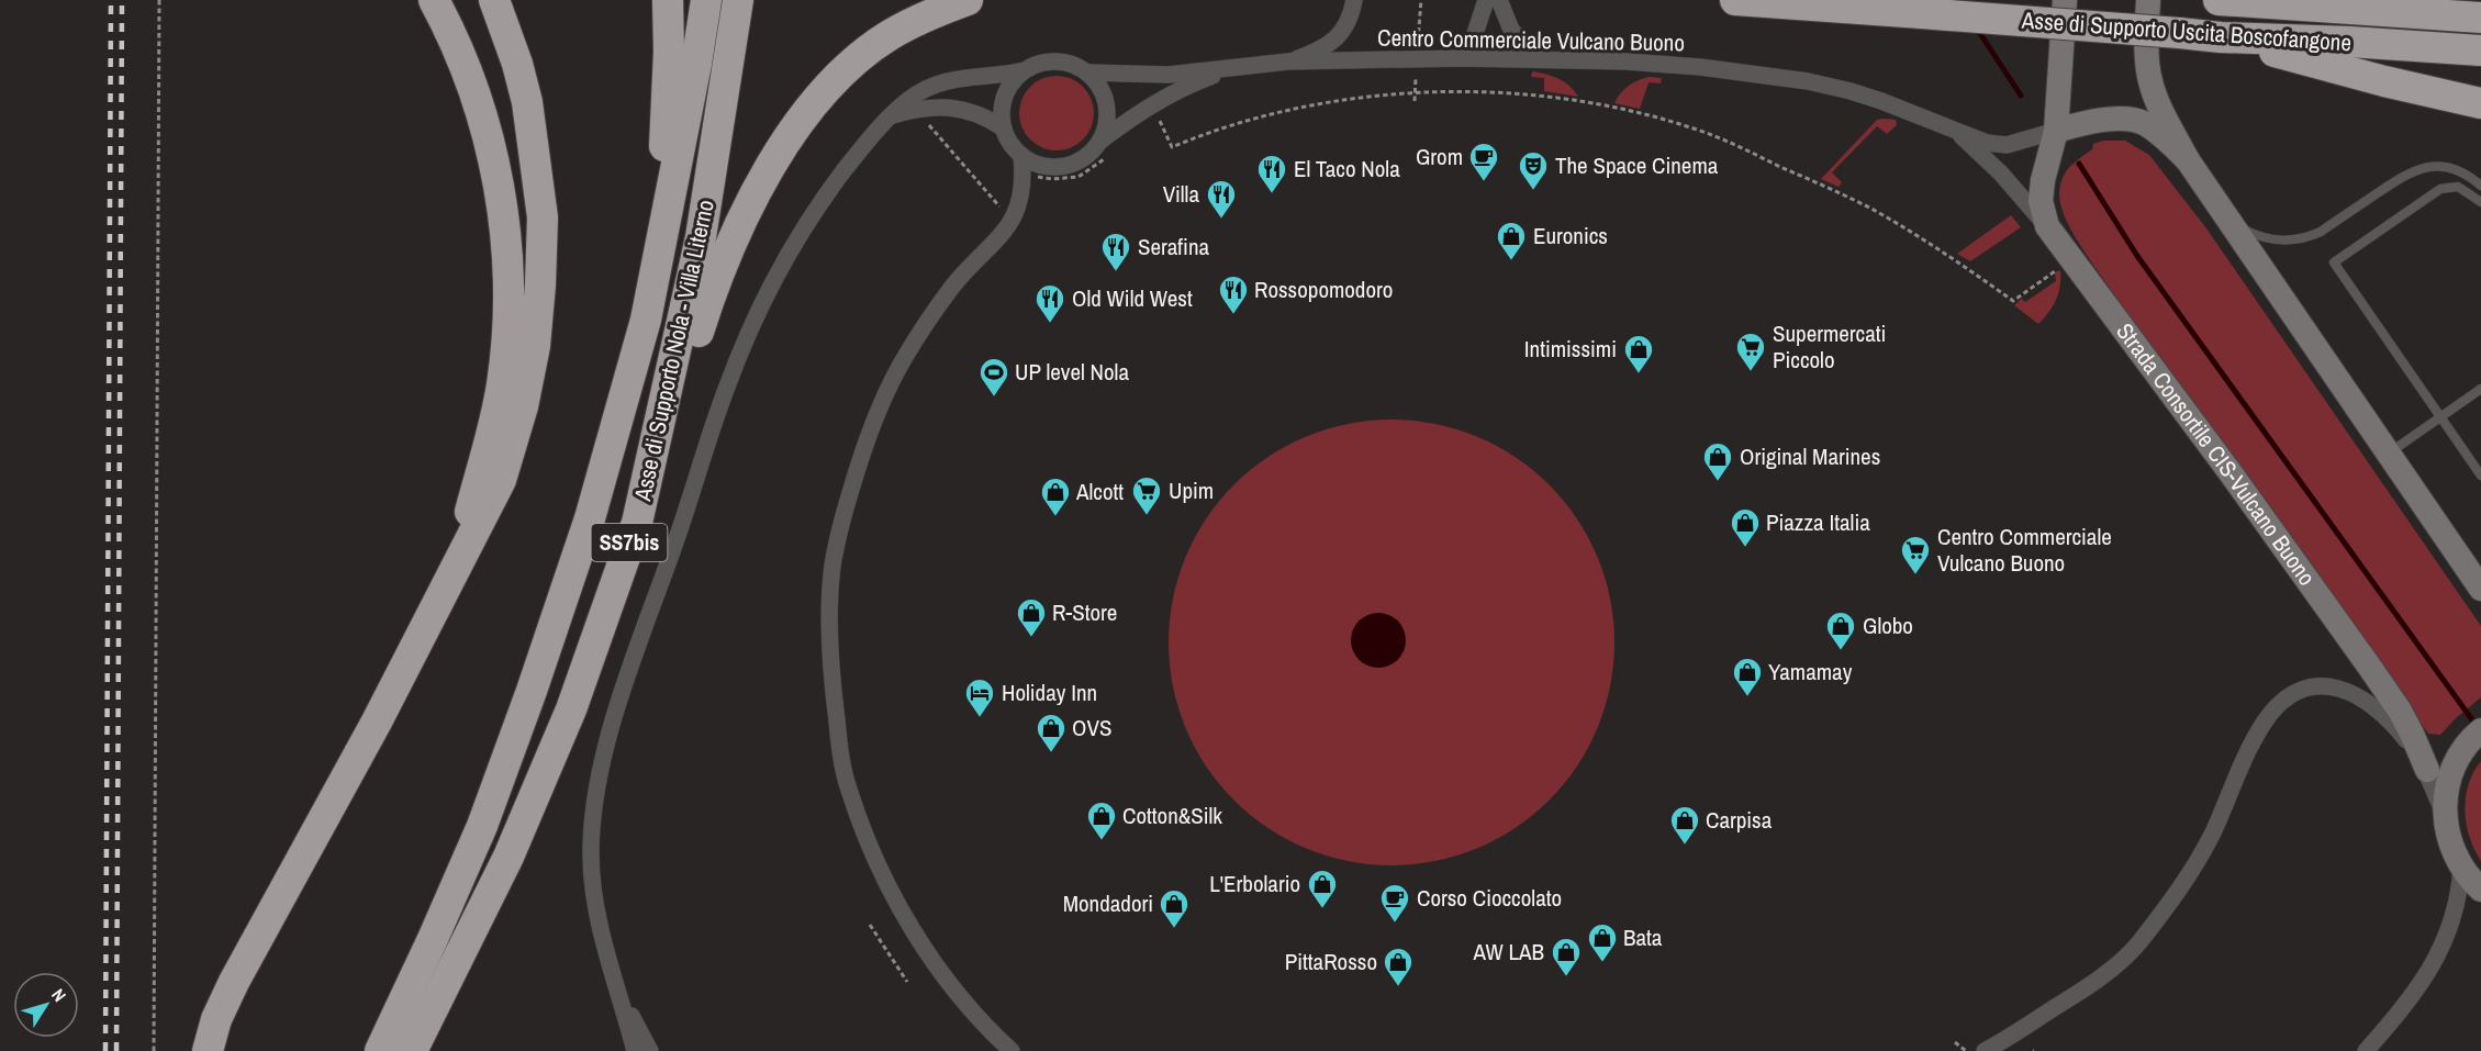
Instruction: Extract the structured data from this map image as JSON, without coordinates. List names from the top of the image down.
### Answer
{
  "streets": {
    "highway": ["Asse di Supporto Uscita Boscofangone", "Asse di Supporto Nola - Villa Literno", "SS7bis"],
    "street": ["Centro Commerciale Vulcano Buono", "Strada Consortile CIS-Vulcano Buono"]
  },
  "crossings": [
    ["Centro Commerciale Vulcano Buono", "Strada Consortile CIS-Vulcano Buono"]
  ],
  "places": {
    "cafe": ["Grom", "Corso Cioccolato"],
    "theatre": ["The Space Cinema"],
    "restaurant": [
      "El Taco Nola",
      "Villa",
      "Serafina",
      "Rossopomodoro",
      "Old Wild West"
    ],
    "shop": [
      "Euronics",
      "Intimissimi",
      "Original Marines",
      "Alcott",
      "Piazza Italia",
      "R-Store",
      "Globo",
      "Yamamay",
      "OVS",
      "Cotton&Silk",
      "Carpisa",
      "L'Erbolario",
      "Mondadori",
      "Bata",
      "AW LAB",
      "PittaRosso"
    ],
    "supermarket": ["Supermercati Piccolo", "Upim", "Centro Commerciale Vulcano Buono"],
    "sports": ["UP level Nola"],
    "hotel": ["Holiday Inn"]
  },
  "north": "top right"
}
